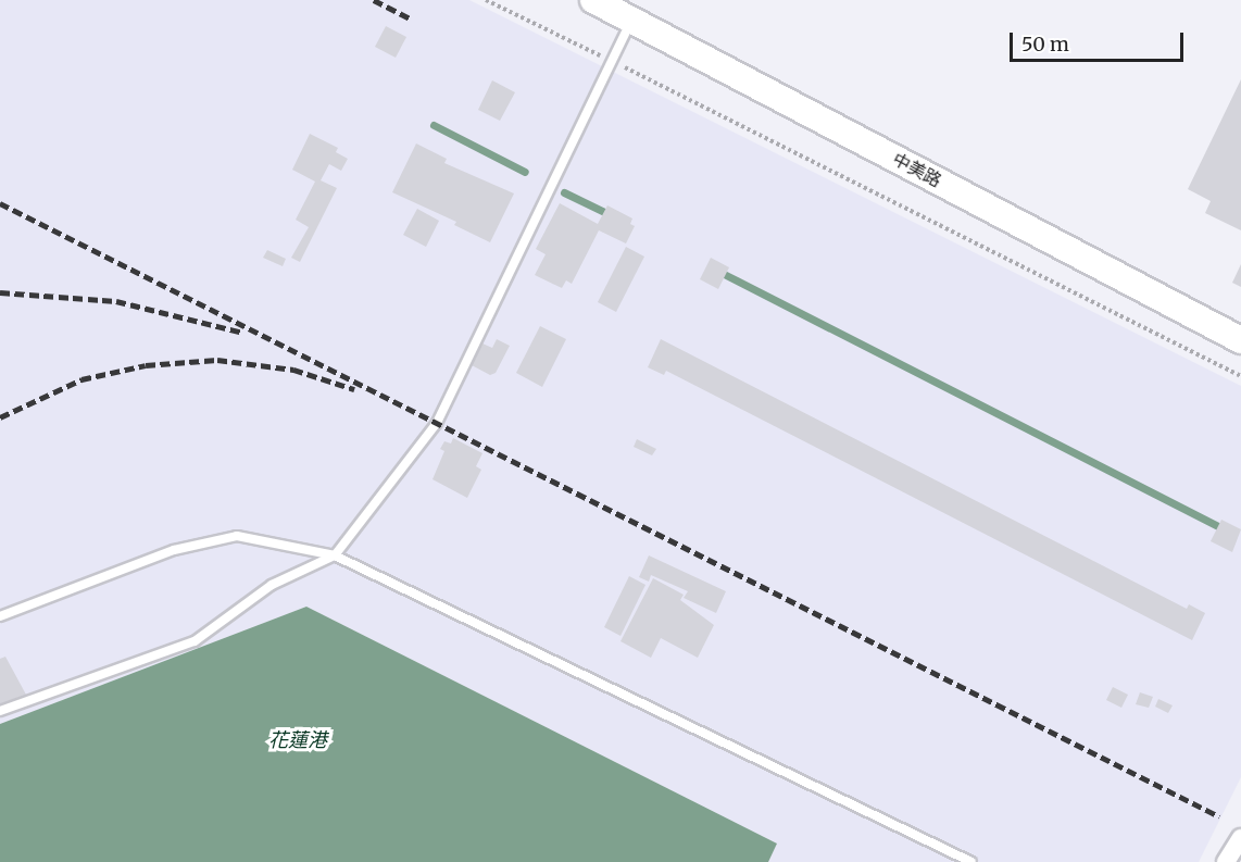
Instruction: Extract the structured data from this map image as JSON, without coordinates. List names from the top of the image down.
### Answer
{
  "streets": {
    "main road": ["中美路"]
  },
  "water": ["花蓮港"],
  "scale_bar": "50 m"
}
